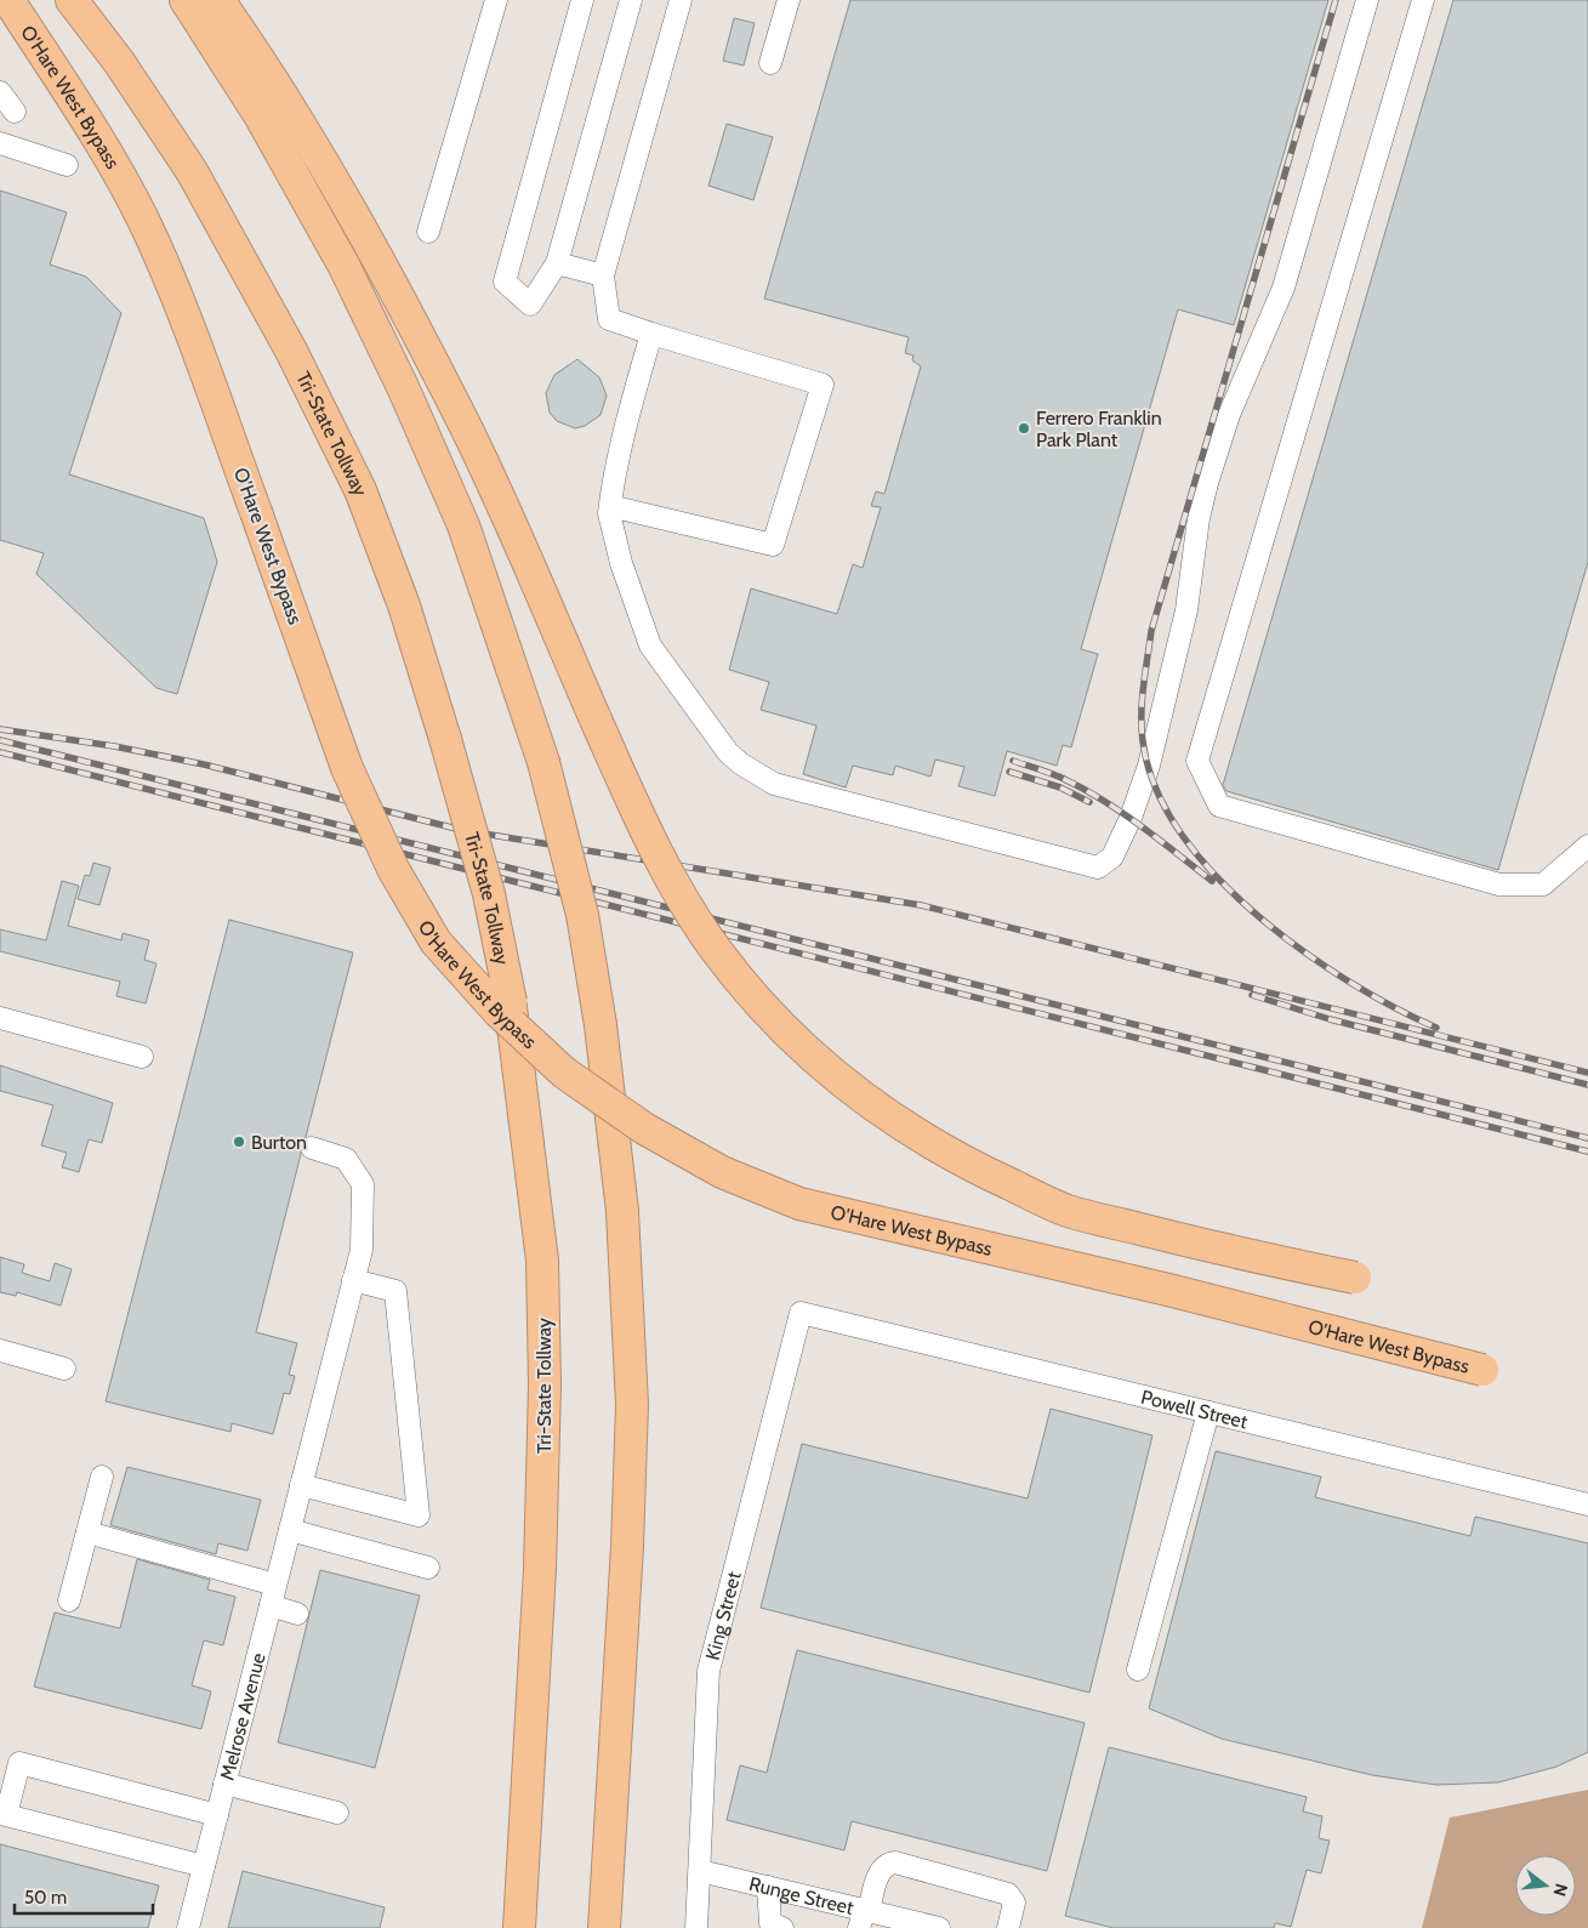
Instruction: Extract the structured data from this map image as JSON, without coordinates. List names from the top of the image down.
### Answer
{
  "streets": {
    "highway": ["O'Hare West Bypass", "Tri-State Tollway"],
    "street": [
      "Powell Street",
      "King Street",
      "Melrose Avenue",
      "Runge Street"
    ]
  },
  "crossings": [
    ["Powell Street", "King Street"],
    ["King Street", "Runge Street"]
  ],
  "places": ["Ferrero Franklin Park Plant", "Burton"],
  "scale_bar": "50 m",
  "north": "right"
}
